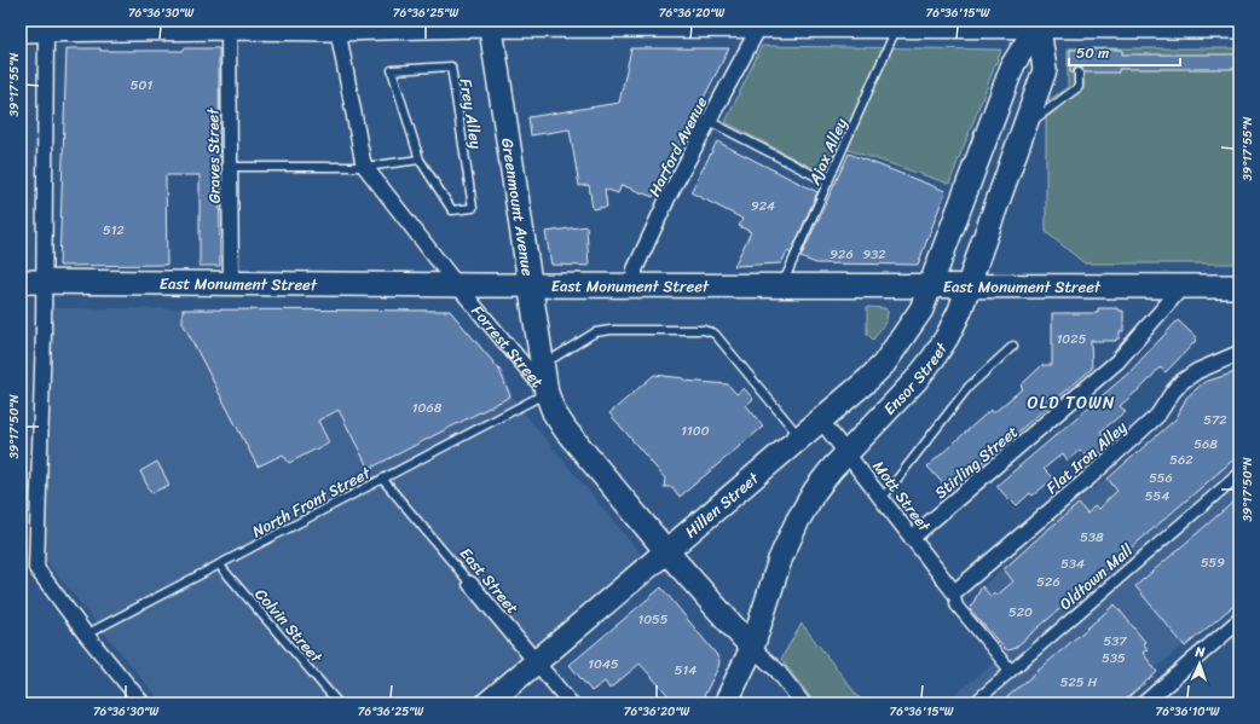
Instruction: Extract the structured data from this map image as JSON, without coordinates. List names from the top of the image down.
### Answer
{
  "streets": {
    "main road": [
      "Greenmount Avenue",
      "East Monument Street",
      "Forrest Street",
      "Ensor Street",
      "Hillen Street"
    ],
    "street": [
      "Harford Avenue",
      "Graves Street",
      "Flat Iron Alley",
      "Stirling Street",
      "Mott Street",
      "Oldtown Mall",
      "East Street"
    ],
    "lane": [
      "Frey Alley",
      "Ajax Alley",
      "North Front Street",
      "Colvin Street"
    ]
  },
  "crossings": [
    ["Harford Avenue", "East Monument Street"],
    ["Ajax Alley", "East Monument Street"],
    ["Graves Street", "East Monument Street"],
    ["Greenmount Avenue", "East Monument Street"],
    ["Greenmount Avenue", "Forrest Street"],
    ["Greenmount Avenue", "North Front Street"],
    ["East Monument Street", "Forrest Street"],
    ["East Monument Street", "Ensor Street"],
    ["East Monument Street", "Stirling Street"],
    ["East Monument Street", "Hillen Street"],
    ["Forrest Street", "Ensor Street"],
    ["Forrest Street", "North Front Street"],
    ["Forrest Street", "Hillen Street"],
    ["Ensor Street", "Mott Street"],
    ["Flat Iron Alley", "Mott Street"],
    ["Stirling Street", "Mott Street"],
    ["Mott Street", "Hillen Street"],
    ["North Front Street", "East Street"],
    ["North Front Street", "Colvin Street"],
    ["Hillen Street", "East Street"]
  ],
  "districts": ["OLD TOWN"],
  "house_numbers": [
    "501",
    "924",
    "512",
    "926",
    "932",
    "1025",
    "1068",
    "572",
    "1100",
    "568",
    "562",
    "556",
    "554",
    "538",
    "559",
    "534",
    "526",
    "520",
    "1055",
    "537",
    "535",
    "1045",
    "514",
    "525 H"
  ],
  "scale_bar": "50 m",
  "north": "top",
  "coordinates": [
    "76°36'30\"W",
    "76°36'25\"W",
    "76°36'20\"W",
    "76°36'15\"W",
    "39°17'55\"N",
    "39°17'50\"N",
    "76°36'10\"W"
  ]
}
